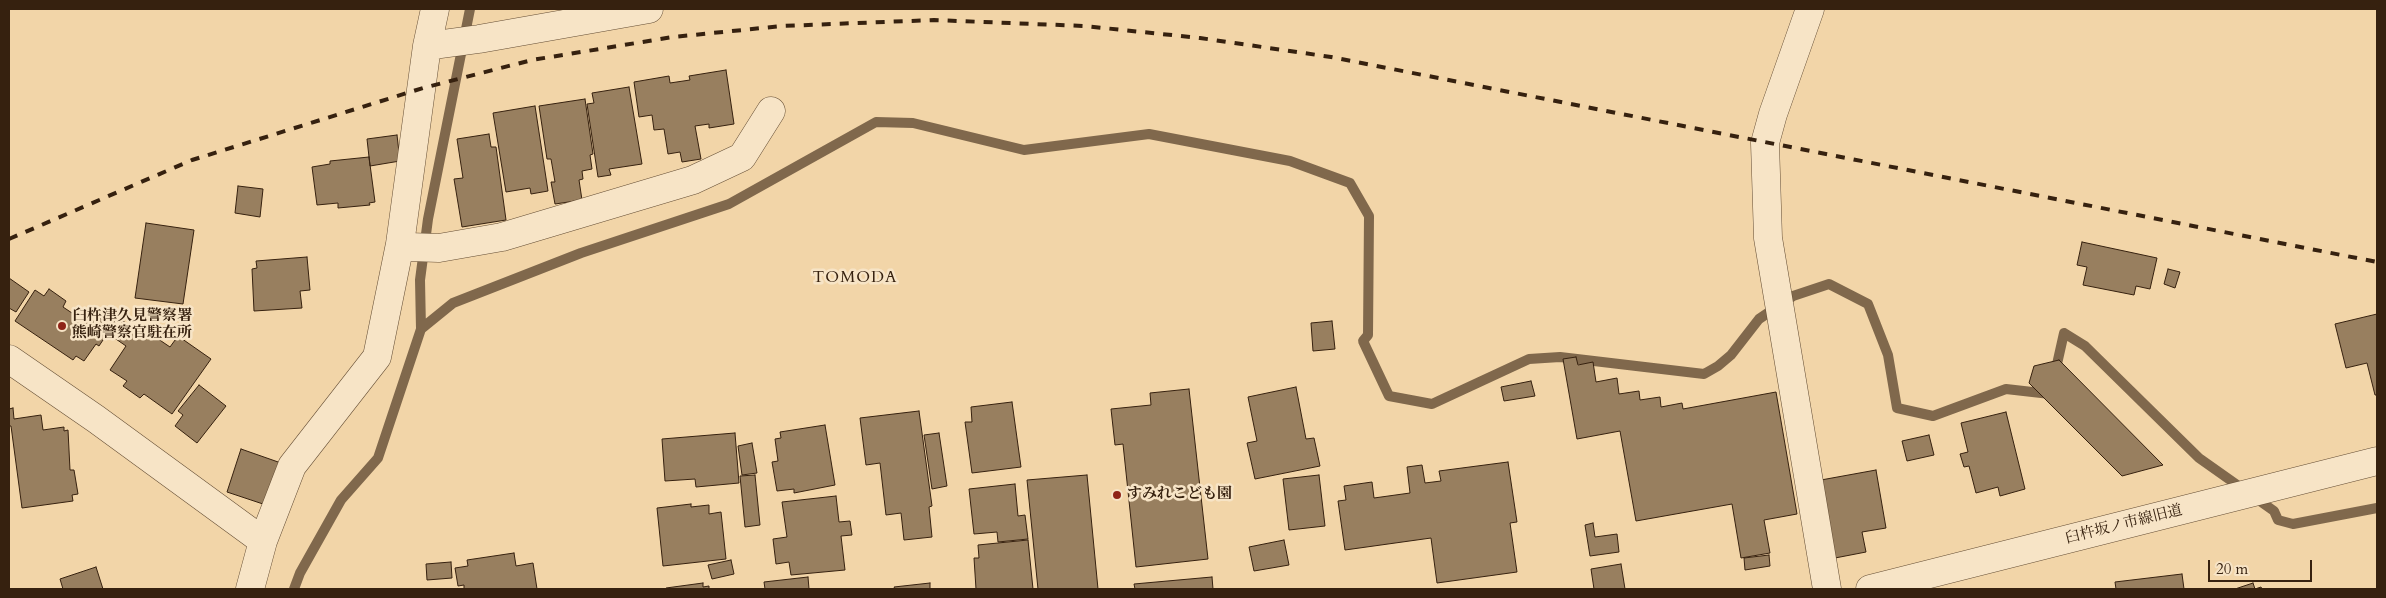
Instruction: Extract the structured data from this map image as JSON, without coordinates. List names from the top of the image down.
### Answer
{
  "streets": {
    "street": ["臼杵坂ノ市線旧道"]
  },
  "districts": ["TOMODA"],
  "places": ["臼杵津久見警察署 熊崎警察官駐在所", "すみれこども園"],
  "scale_bar": "20 m"
}
